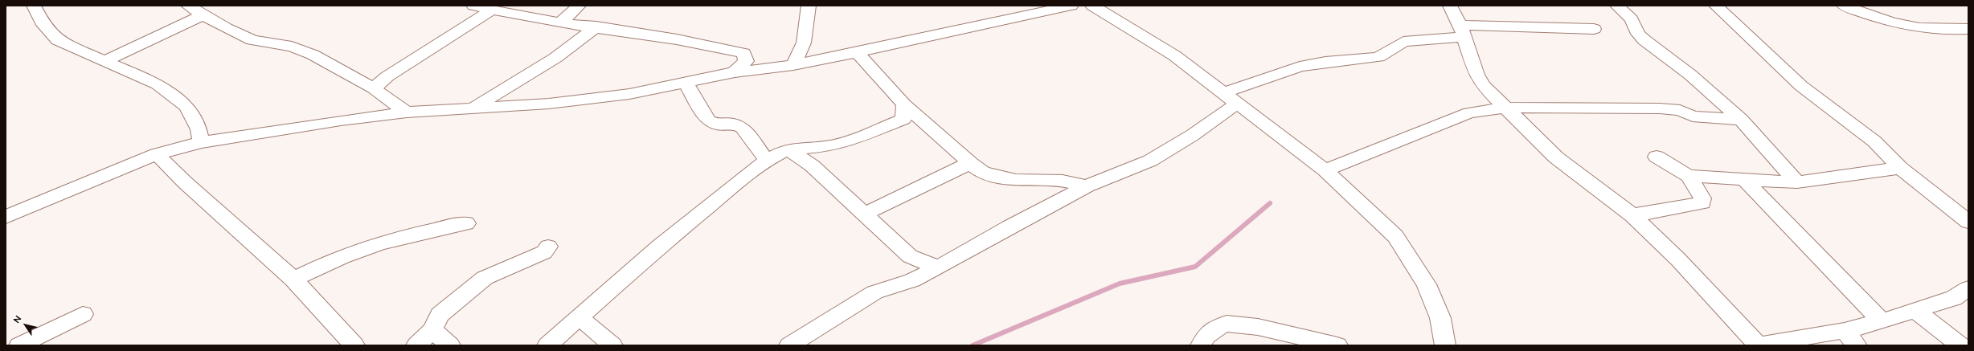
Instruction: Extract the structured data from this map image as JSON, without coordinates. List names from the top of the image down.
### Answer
{
  "north": "top left"
}
